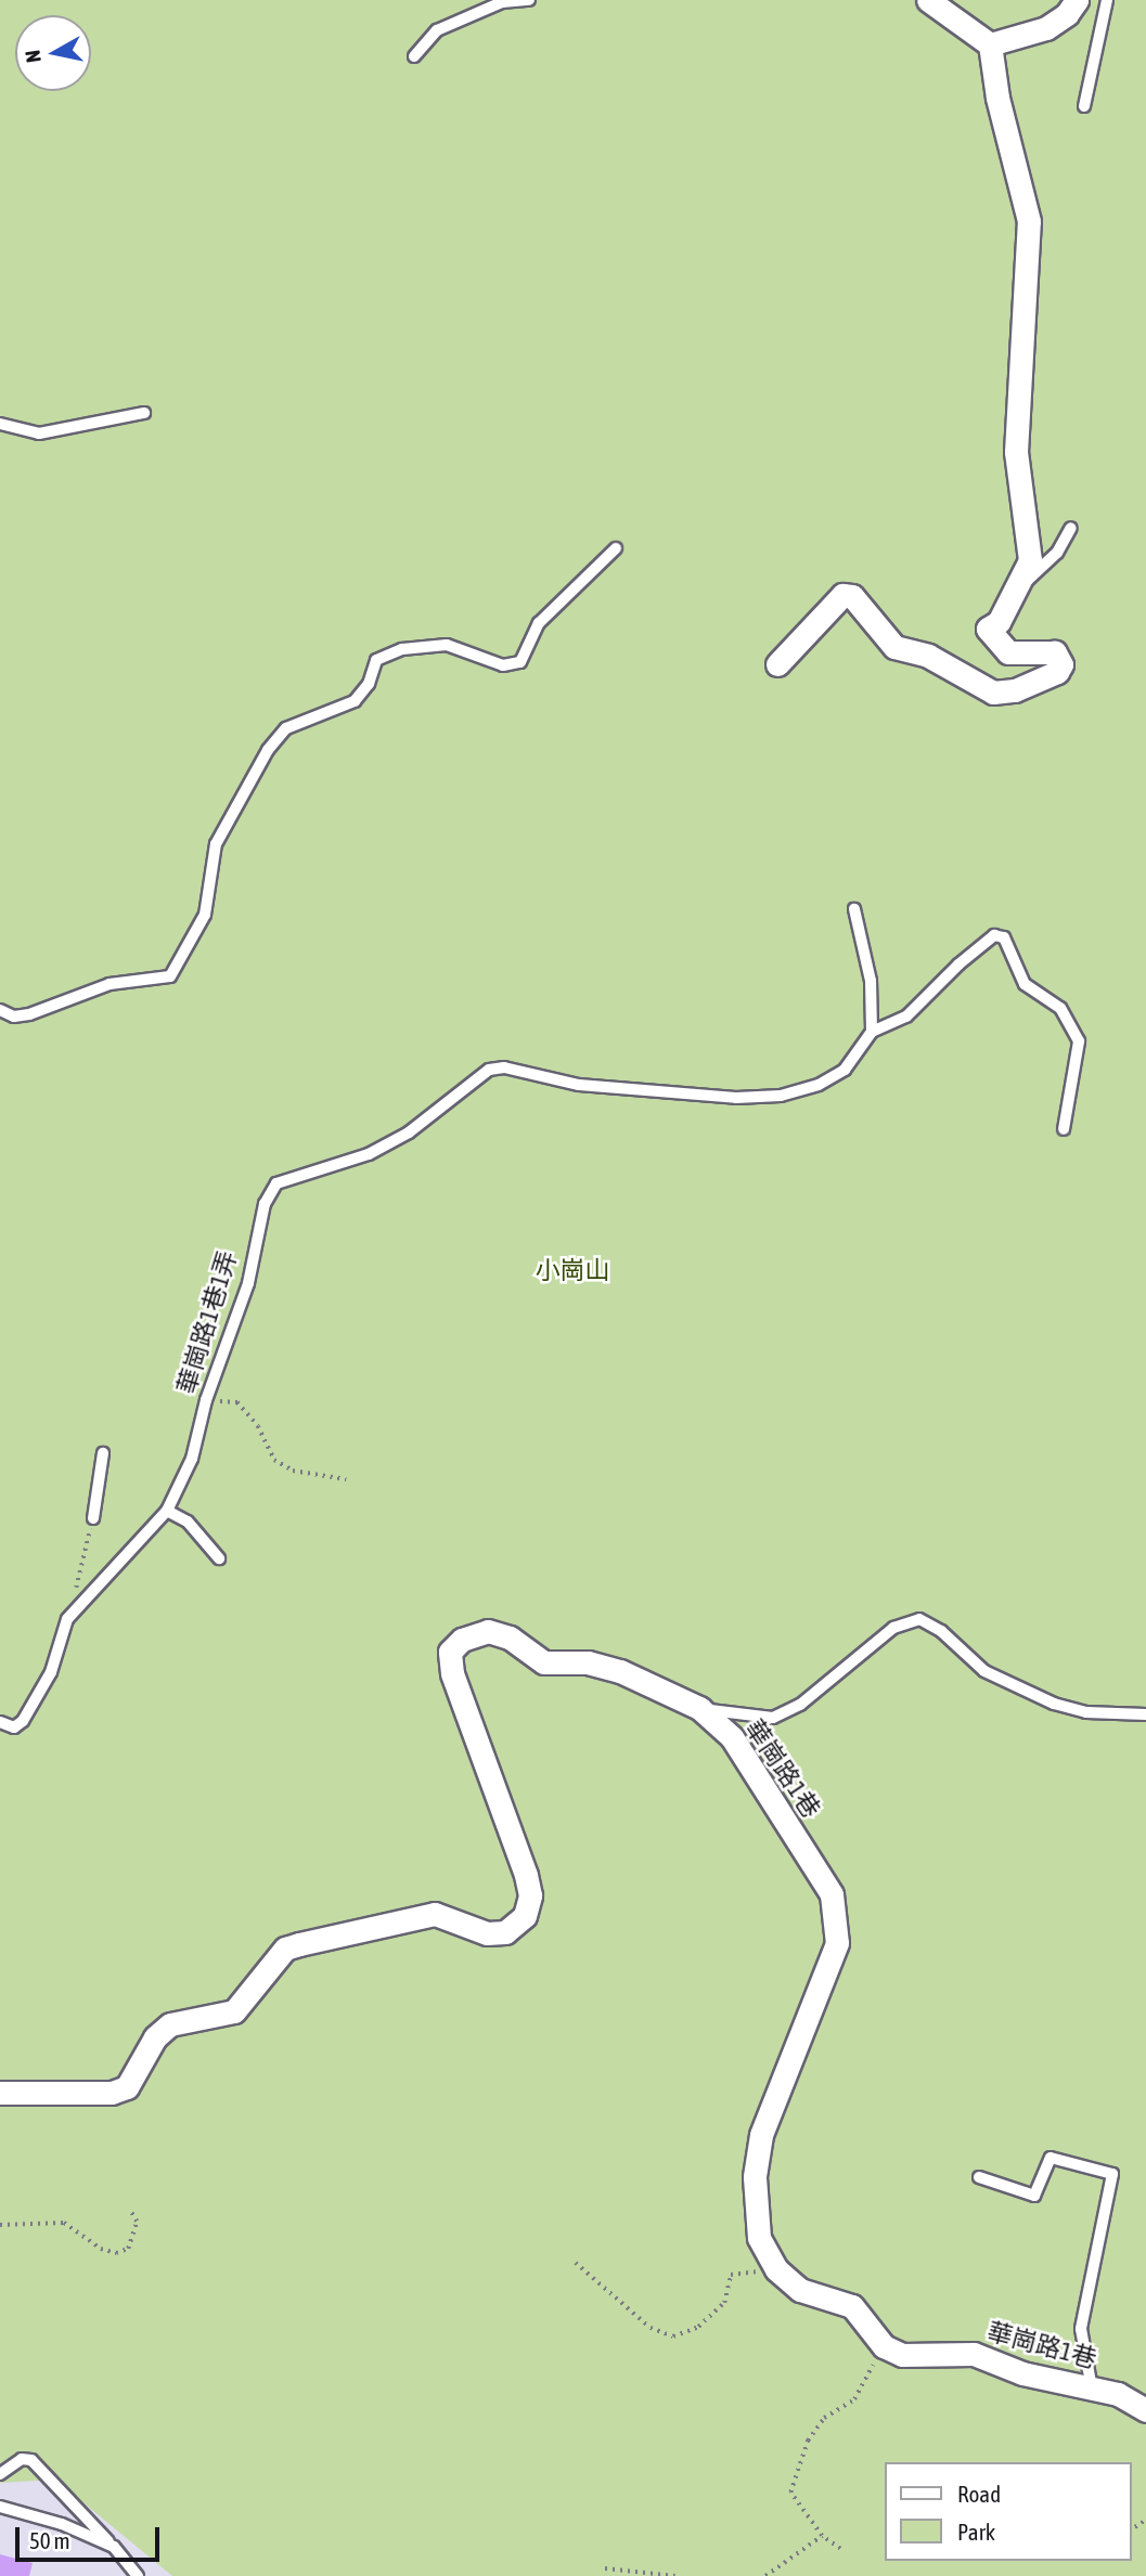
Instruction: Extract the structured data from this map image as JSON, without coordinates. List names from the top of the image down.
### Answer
{
  "streets": {
    "street": ["華崗路1巷"],
    "lane": ["華崗路1巷1弄"]
  },
  "parks": ["小崗山"],
  "legend": ["Road", "Park"],
  "scale_bar": "50 m",
  "north": "left"
}
